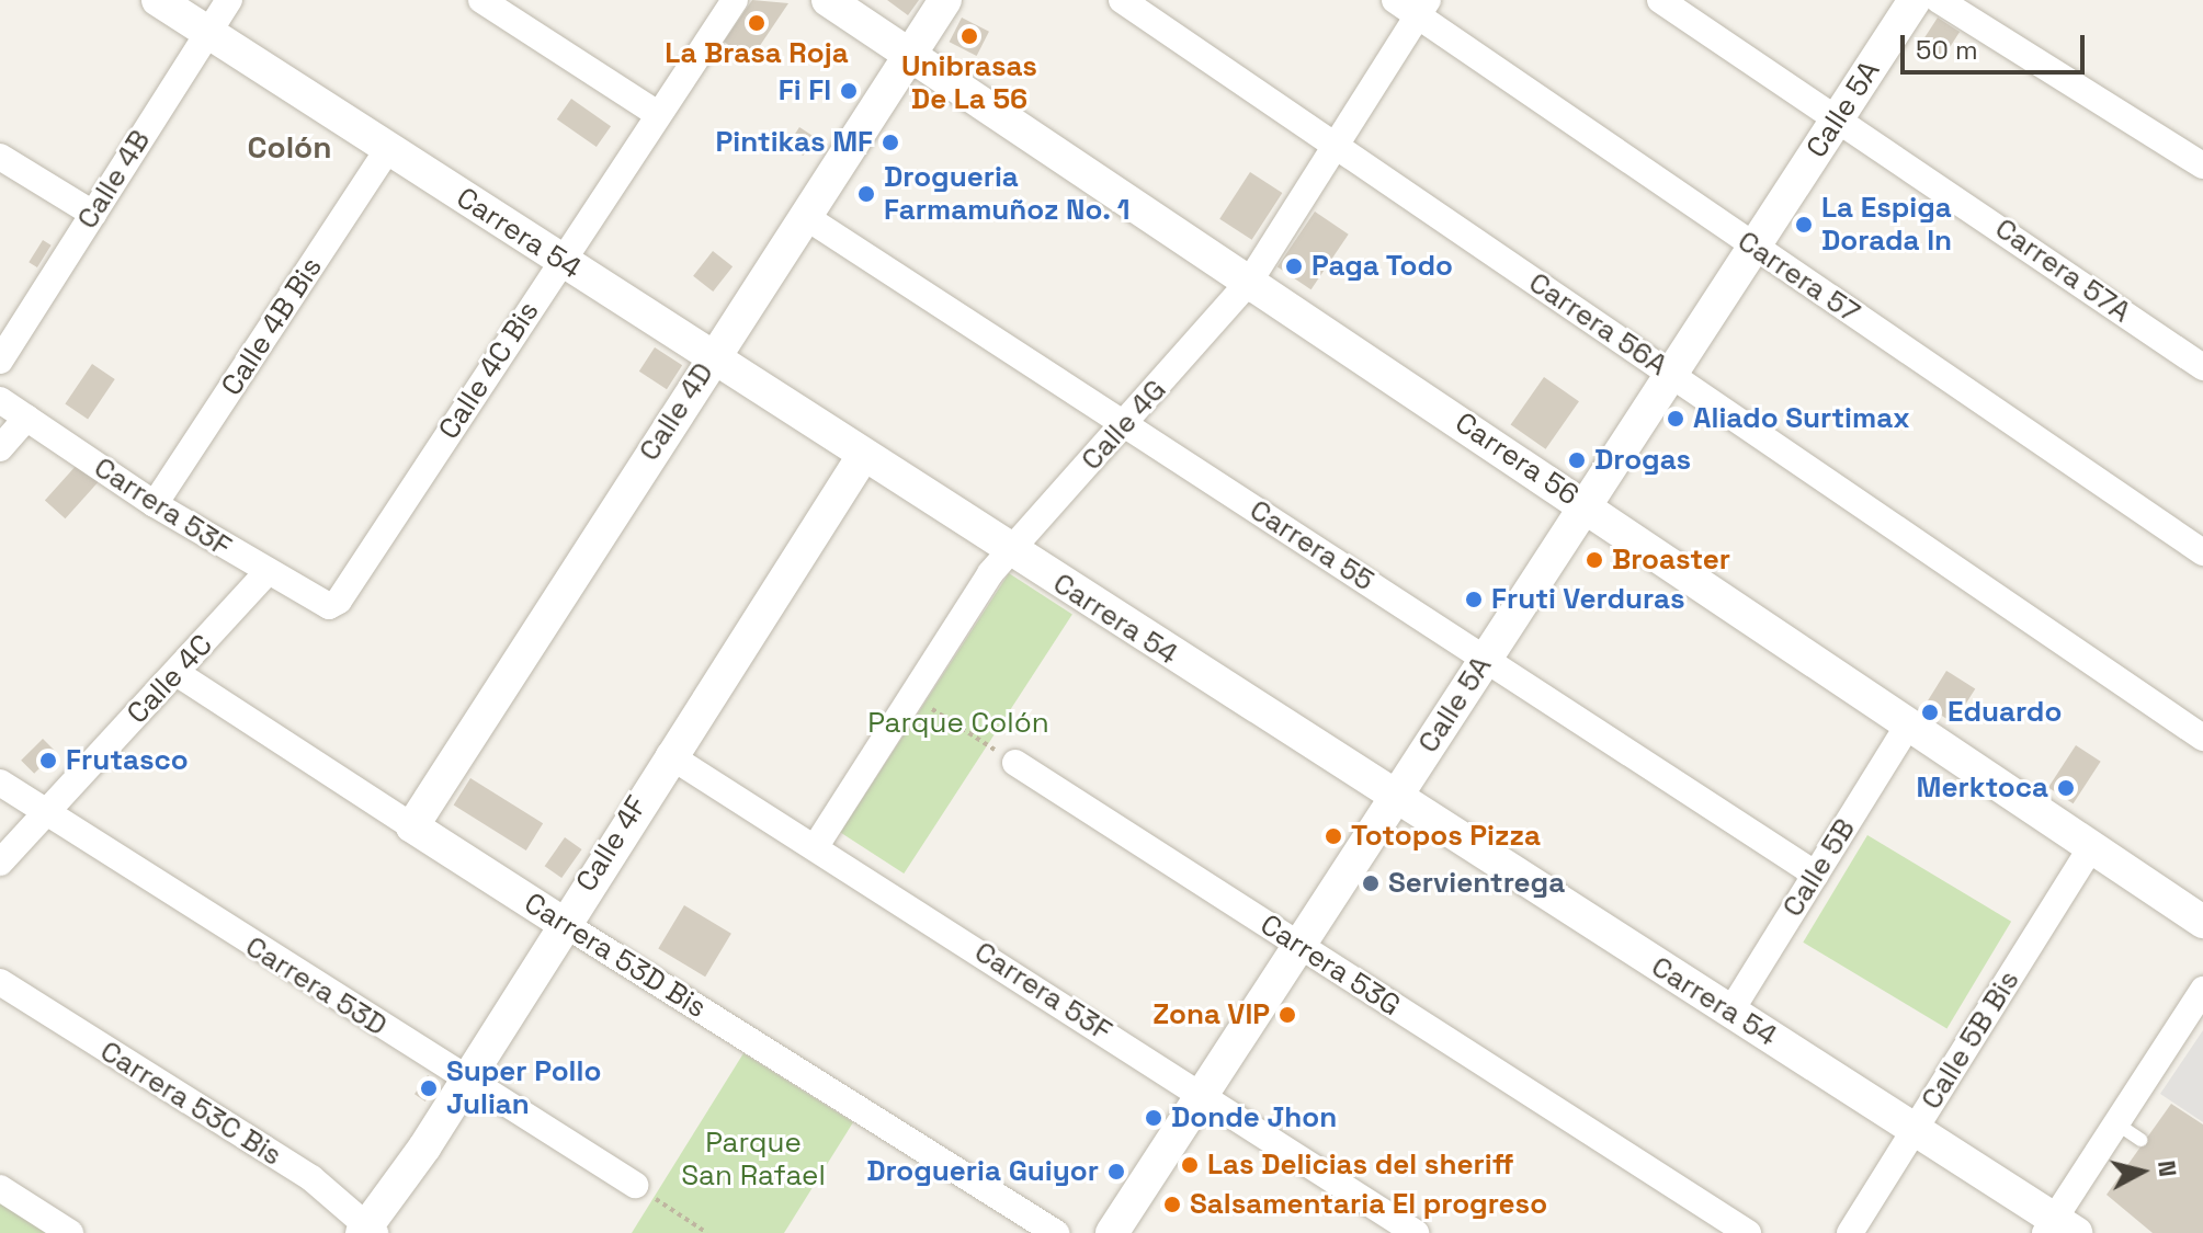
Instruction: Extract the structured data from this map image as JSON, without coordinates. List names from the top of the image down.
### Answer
{
  "streets": {
    "street": [
      "Calle 5A",
      "Calle 4B",
      "Carrera 54",
      "Carrera 57A",
      "Carrera 57",
      "Carrera 56A",
      "Calle 4B Bis",
      "Calle 4C Bis",
      "Calle 4D",
      "Calle 4G",
      "Carrera 56",
      "Carrera 53F",
      "Carrera 55",
      "Calle 4C",
      "Calle 4F",
      "Calle 5B",
      "Carrera 53D Bis",
      "Carrera 53G",
      "Carrera 53D",
      "Calle 5B Bis",
      "Carrera 53C Bis"
    ]
  },
  "crossings": [
    ["Calle 5A", "Carrera 54"],
    ["Calle 5A", "Carrera 57A"],
    ["Calle 5A", "Carrera 57"],
    ["Calle 5A", "Carrera 56A"],
    ["Calle 5A", "Carrera 56"],
    ["Calle 5A", "Carrera 53F"],
    ["Calle 5A", "Carrera 55"],
    ["Calle 5A", "Carrera 53G"],
    ["Calle 4B", "Carrera 54"],
    ["Carrera 54", "Calle 4B Bis"],
    ["Carrera 54", "Calle 4C Bis"],
    ["Carrera 54", "Calle 4D"],
    ["Carrera 54", "Calle 4G"],
    ["Carrera 54", "Calle 4F"],
    ["Carrera 54", "Calle 5B"],
    ["Carrera 54", "Calle 5B Bis"],
    ["Carrera 57", "Calle 4G"],
    ["Carrera 56A", "Calle 4G"],
    ["Calle 4B Bis", "Carrera 53F"],
    ["Calle 4C Bis", "Carrera 53F"],
    ["Calle 4D", "Carrera 56"],
    ["Calle 4D", "Carrera 55"],
    ["Calle 4D", "Carrera 53D Bis"],
    ["Calle 4G", "Carrera 56"],
    ["Calle 4G", "Carrera 53F"],
    ["Calle 4G", "Carrera 55"],
    ["Carrera 56", "Calle 5B"],
    ["Carrera 56", "Calle 5B Bis"],
    ["Carrera 53F", "Calle 4C"],
    ["Carrera 53F", "Calle 4F"],
    ["Carrera 55", "Calle 5B"],
    ["Calle 4C", "Carrera 53D Bis"],
    ["Calle 4C", "Carrera 53D"],
    ["Calle 4F", "Carrera 53D Bis"],
    ["Calle 4F", "Carrera 53D"],
    ["Calle 4F", "Carrera 53C Bis"]
  ],
  "districts": ["Colón"],
  "parks": ["Parque Colón", "Parque San Rafael"],
  "places": [
    "La Brasa Roja",
    "Unibrasas De La 56",
    "Fi FI",
    "Pintikas MF",
    "Drogueria Farmamuñoz No. 1",
    "La Espiga Dorada In",
    "Paga Todo",
    "Aliado Surtimax",
    "Drogas",
    "Broaster",
    "Fruti Verduras",
    "Eduardo",
    "Frutasco",
    "Merktoca",
    "Totopos Pizza",
    "Servientrega",
    "Zona VIP",
    "Super Pollo Julian",
    "Donde Jhon",
    "Las Delicias del sheriff",
    "Drogueria Guiyor",
    "Salsamentaria El progreso"
  ],
  "scale_bar": "50 m",
  "north": "right"
}
